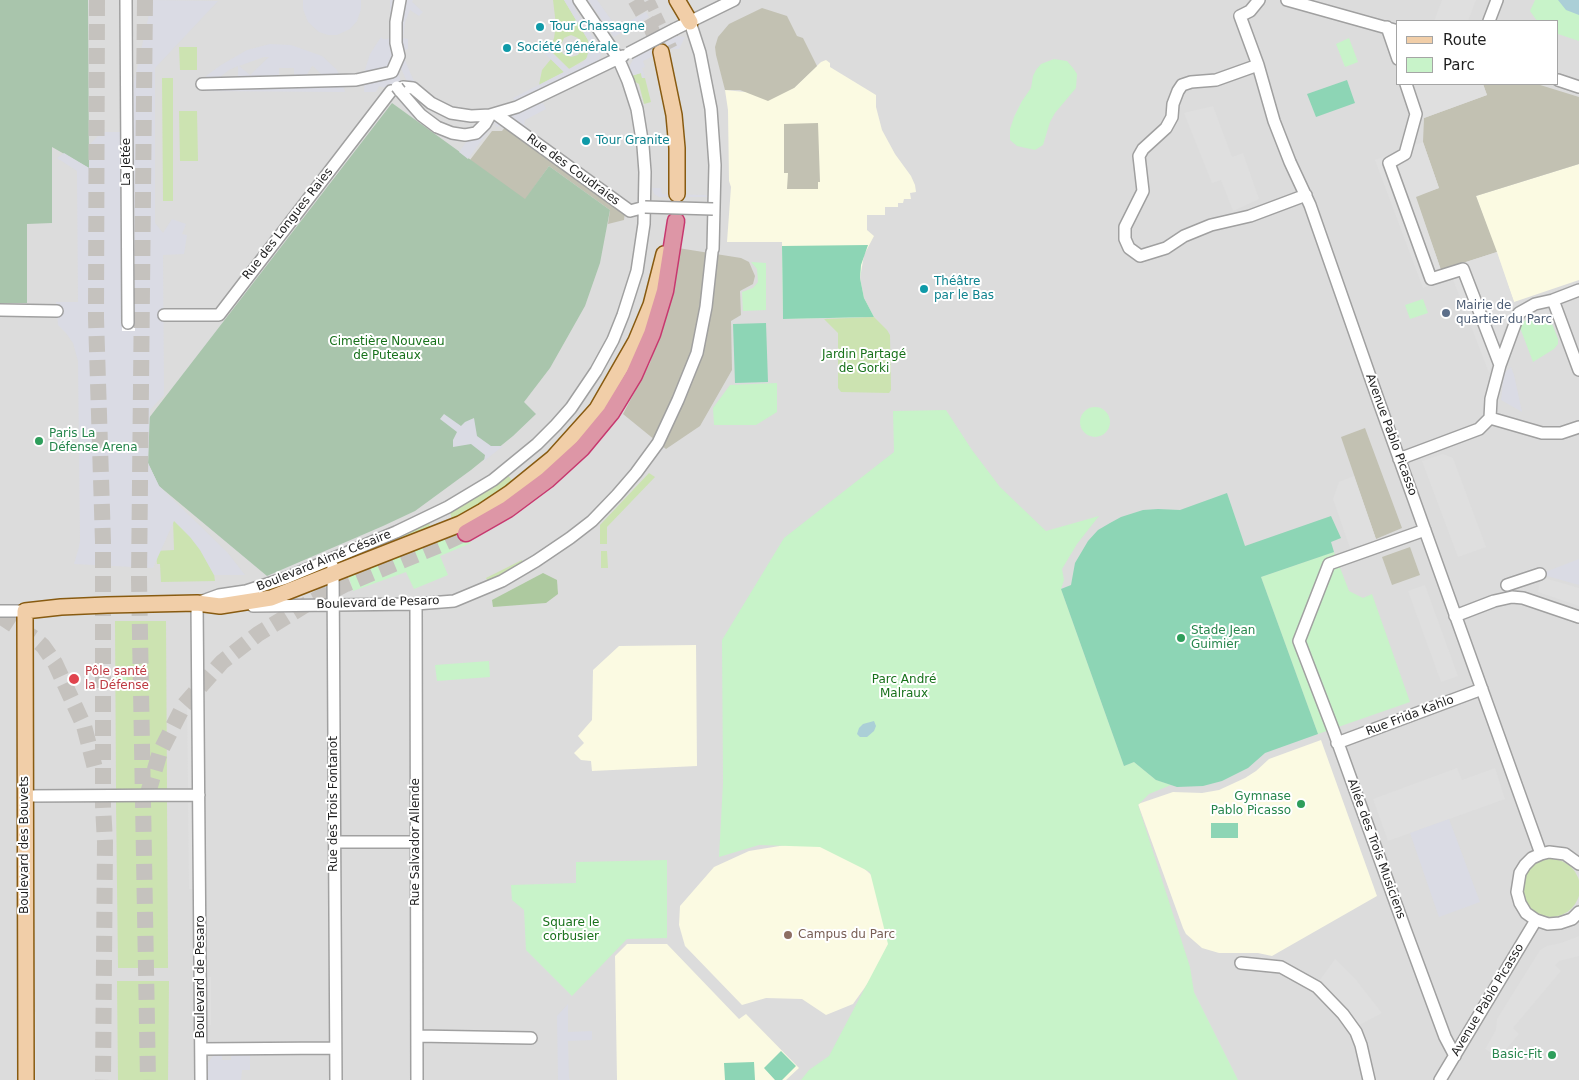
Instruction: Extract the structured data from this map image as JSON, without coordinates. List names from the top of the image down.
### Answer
{
  "streets": {
    "main road": ["Boulevard Aimé Césaire", "Boulevard des Bouvets"],
    "street": [
      "La Jetée",
      "Rue des Coudraies",
      "Rue des Longues Raies",
      "Avenue Pablo Picasso",
      "Boulevard de Pesaro",
      "Rue Frida Kahlo",
      "Rue des Trois Fontanot",
      "Rue Salvador Allende",
      "Allée des Trois Musiciens"
    ]
  },
  "crossings": [
    ["Rue des Coudraies", "Boulevard Aimé Césaire"],
    ["Rue des Coudraies", "Boulevard de Pesaro"],
    ["Avenue Pablo Picasso", "Rue Frida Kahlo"],
    ["Avenue Pablo Picasso", "Allée des Trois Musiciens"],
    ["Boulevard Aimé Césaire", "Boulevard de Pesaro"],
    ["Boulevard Aimé Césaire", "Rue des Trois Fontanot"],
    ["Boulevard Aimé Césaire", "Boulevard des Bouvets"],
    ["Boulevard de Pesaro", "Rue des Trois Fontanot"],
    ["Boulevard de Pesaro", "Rue Salvador Allende"],
    ["Rue Frida Kahlo", "Allée des Trois Musiciens"]
  ],
  "parks": [
    "Cimetière Nouveau de Puteaux",
    "Jardin Partagé de Gorki",
    "Parc André Malraux",
    "Square le corbusier"
  ],
  "places": [
    "Tour Chassagne",
    "Société générale",
    "Tour Granite",
    "Théâtre par le Bas",
    "Mairie de quartier du Parc",
    "Paris La Défense Arena",
    "Stade Jean Guimier",
    "Pôle santé la Défense",
    "Gymnase Pablo Picasso",
    "Campus du Parc",
    "Basic-Fit"
  ],
  "legend": ["Route", "Parc"]
}
